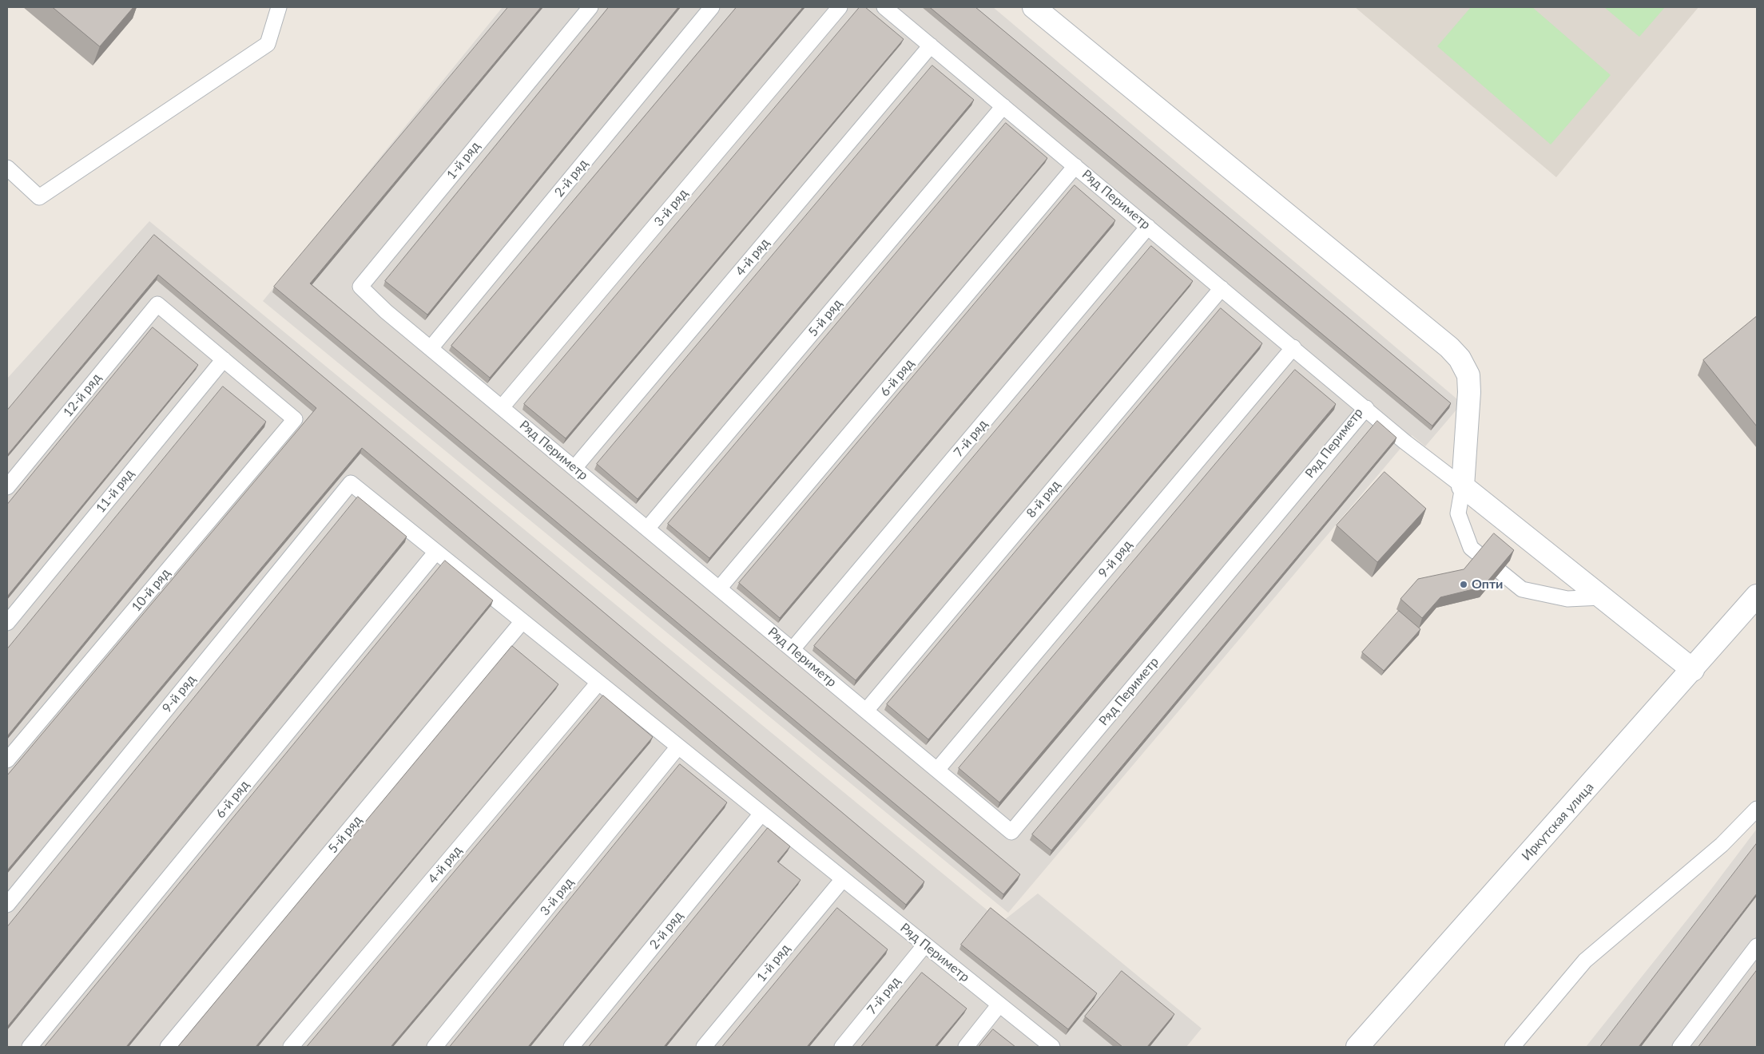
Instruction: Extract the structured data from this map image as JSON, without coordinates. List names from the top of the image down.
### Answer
{
  "streets": {
    "street": ["Иркутская улица"],
    "lane": [
      "1-й ряд",
      "2-й ряд",
      "Ряд Периметр",
      "3-й ряд",
      "4-й ряд",
      "5-й ряд",
      "6-й ряд",
      "12-й ряд",
      "7-й ряд",
      "11-й ряд",
      "8-й ряд",
      "9-й ряд",
      "10-й ряд"
    ]
  },
  "crossings": [
    ["1-й ряд", "Ряд Периметр"],
    ["2-й ряд", "Ряд Периметр"],
    ["Ряд Периметр", "3-й ряд"],
    ["Ряд Периметр", "4-й ряд"],
    ["Ряд Периметр", "5-й ряд"],
    ["Ряд Периметр", "6-й ряд"],
    ["Ряд Периметр", "7-й ряд"],
    ["Ряд Периметр", "8-й ряд"],
    ["Ряд Периметр", "9-й ряд"],
    ["12-й ряд", "11-й ряд"],
    ["12-й ряд", "10-й ряд"],
    ["11-й ряд", "10-й ряд"]
  ],
  "places": ["Опти"]
}
